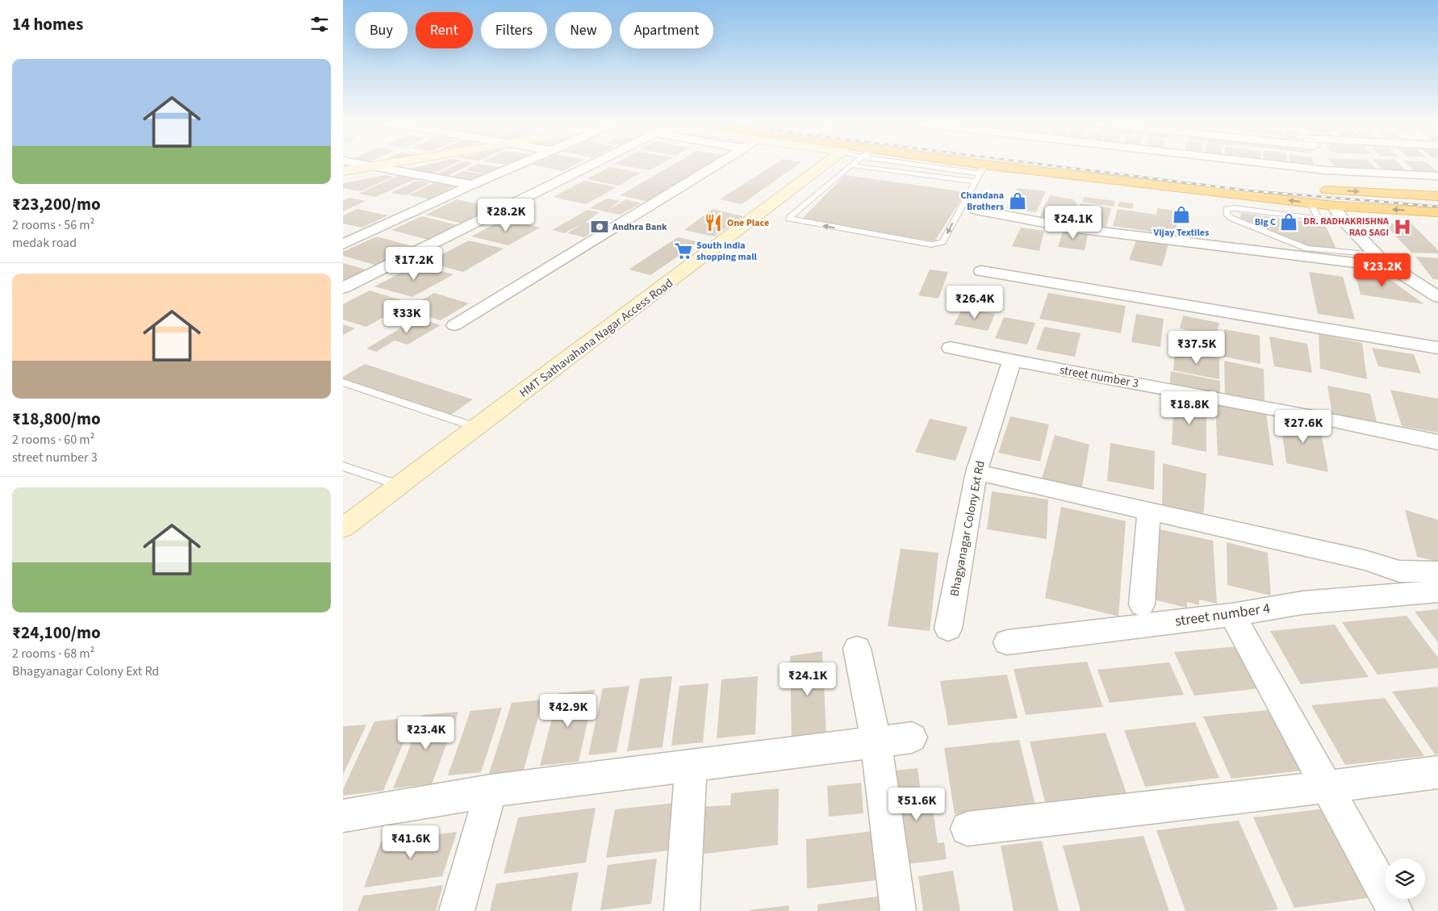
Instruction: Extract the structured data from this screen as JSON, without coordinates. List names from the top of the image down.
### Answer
{
  "streets": {
    "street": [
      "HMT Sathavahana Nagar Access Road",
      "street number 3",
      "Bhagyanagar Colony Ext Rd",
      "street number 4"
    ]
  },
  "crossings": [
    ["street number 3", "Bhagyanagar Colony Ext Rd"]
  ],
  "places": {
    "shop": ["Chandana Brothers", "Vijay Textiles", "Big C"],
    "restaurant": ["One Place"],
    "bank": ["Andhra Bank"],
    "hospital": ["DR. RADHAKRISHNA RAO SAGI"],
    "supermarket": ["South india shopping mall"]
  },
  "page": {
    "heading": "14 homes",
    "chip": [
      "Buy",
      "Rent",
      "Filters",
      "New",
      "Apartment"
    ],
    "list": [
      {
        "name": "₹23,200/mo",
        "note": "2 rooms · 56 m² · medak road"
      },
      {
        "name": "₹18,800/mo",
        "note": "2 rooms · 60 m² · street number 3"
      },
      {
        "name": "₹24,100/mo",
        "note": "2 rooms · 68 m² · Bhagyanagar Colony Ext Rd"
      }
    ],
    "price": [
      "₹28.2K",
      "₹24.1K",
      "₹17.2K",
      "₹23.2K",
      "₹26.4K",
      "₹33K",
      "₹37.5K",
      "₹18.8K",
      "₹27.6K",
      "₹24.1K",
      "₹42.9K",
      "₹23.4K",
      "₹51.6K",
      "₹41.6K"
    ]
  }
}
